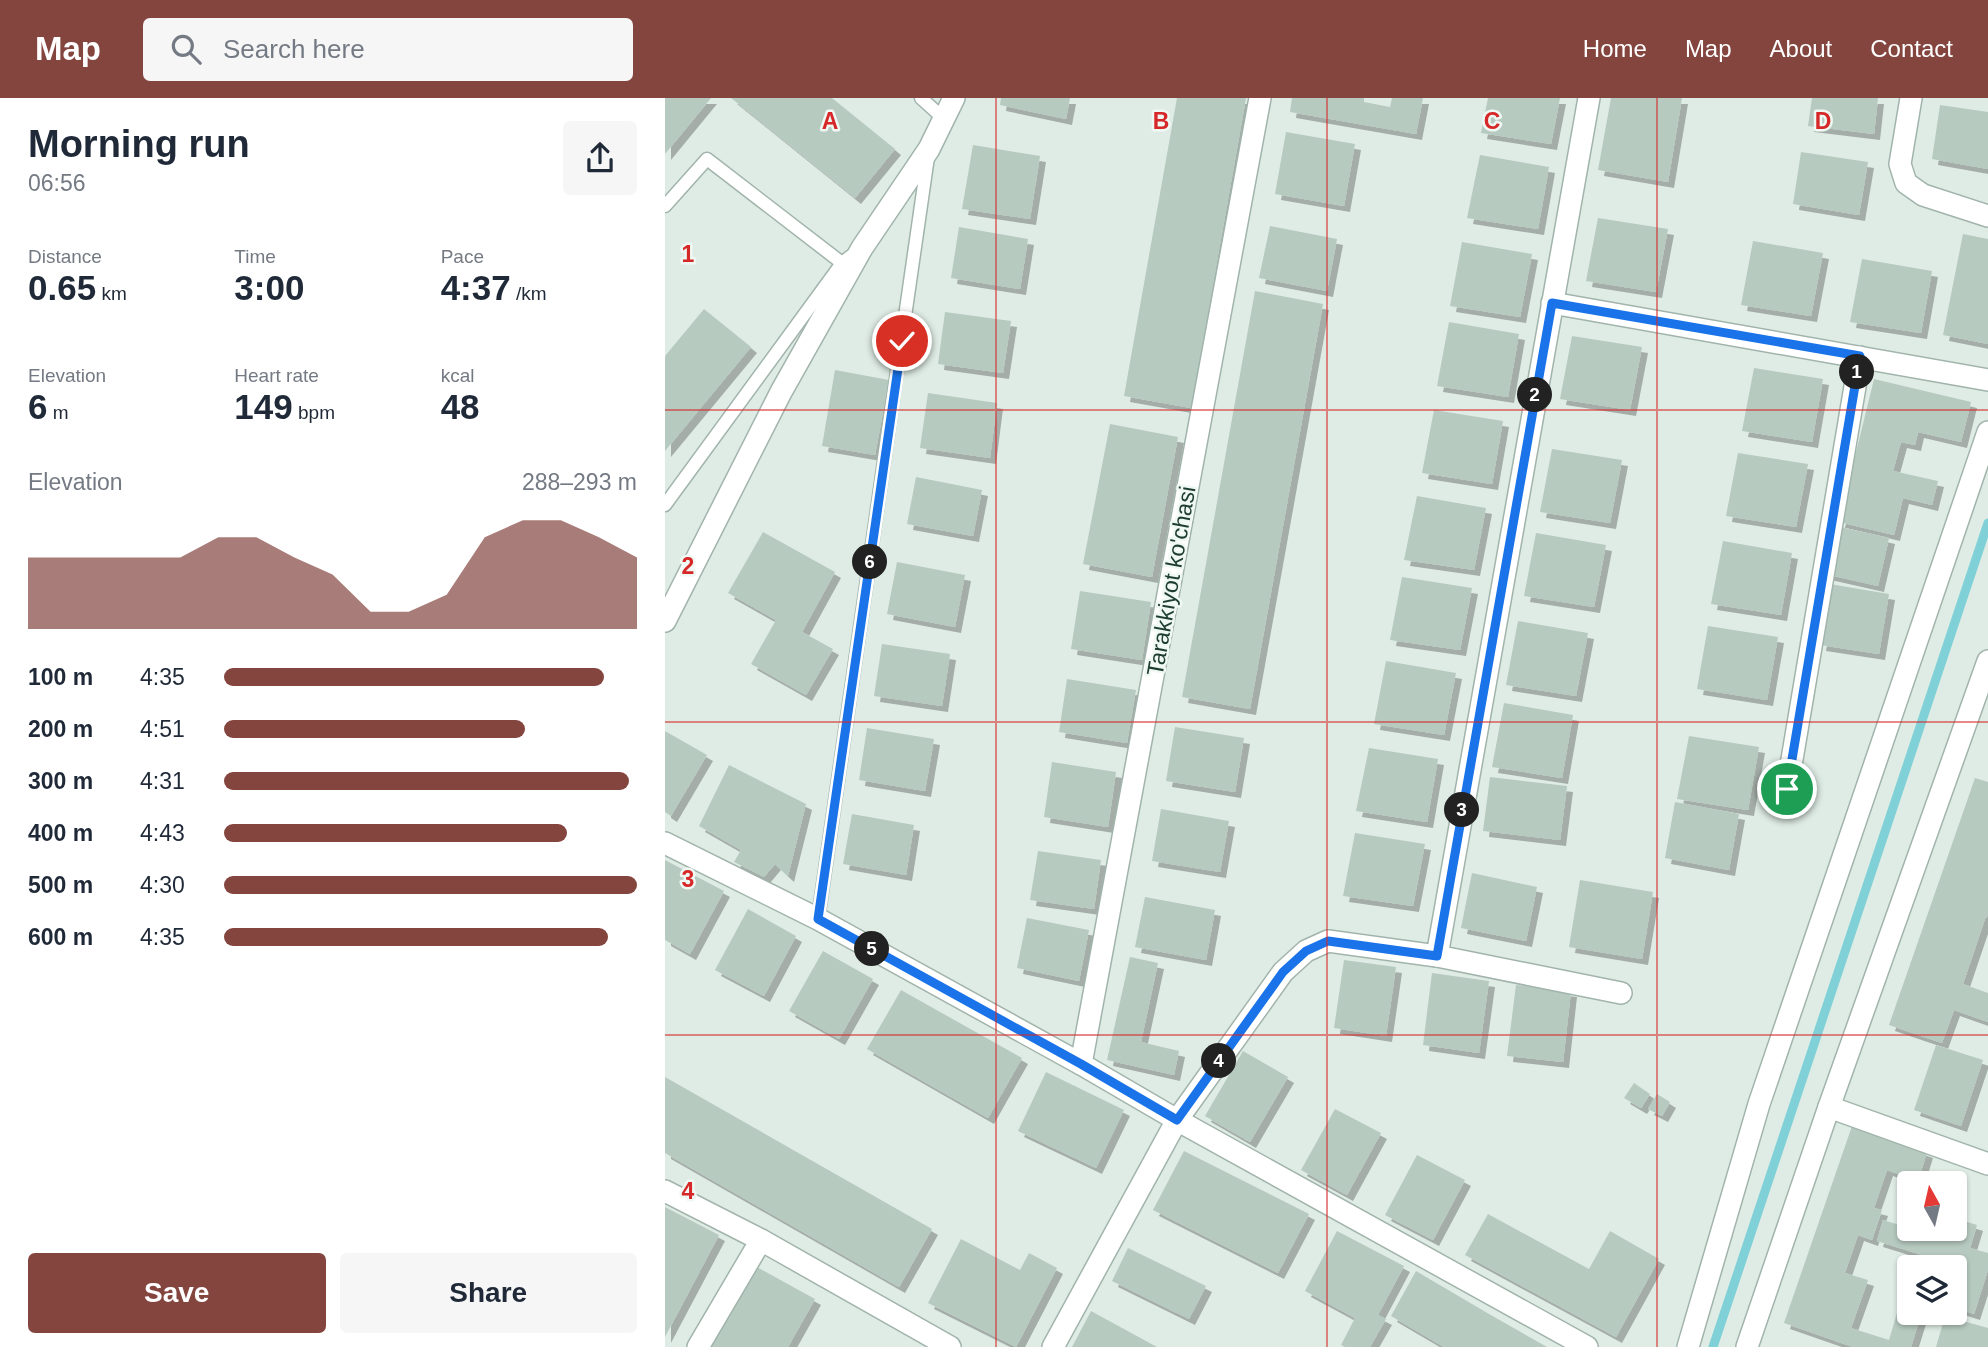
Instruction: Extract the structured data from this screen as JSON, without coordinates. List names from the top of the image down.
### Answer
{
  "streets": {
    "street": ["Tarakkiyot ko'chasi"]
  },
  "north": "top",
  "page": {
    "header": "Map",
    "search": "Search here",
    "nav": [
      "Home",
      "Map",
      "About",
      "Contact"
    ],
    "heading": ["Morning run", "06:56"],
    "stats": [
      ["Distance", "0.65 km"],
      ["Time", "3:00"],
      ["Pace", "4:37 /km"],
      ["Elevation", "6 m"],
      ["Heart rate", "149 bpm"],
      ["kcal", "48"]
    ],
    "pins": [
      "1",
      "2",
      "6",
      "3",
      "5",
      "4"
    ],
    "chart": ["Elevation", "288–293 m"],
    "list": [
      {
        "name": "100 m",
        "note": "4:35"
      },
      {
        "name": "200 m",
        "note": "4:51"
      },
      {
        "name": "300 m",
        "note": "4:31"
      },
      {
        "name": "400 m",
        "note": "4:43"
      },
      {
        "name": "500 m",
        "note": "4:30"
      },
      {
        "name": "600 m",
        "note": "4:35"
      }
    ],
    "buttons": ["Save", "Share"]
  },
  "grid": {
    "columns": [
      "A",
      "B",
      "C",
      "D"
    ],
    "rows": [
      "1",
      "2",
      "3",
      "4"
    ]
  }
}
